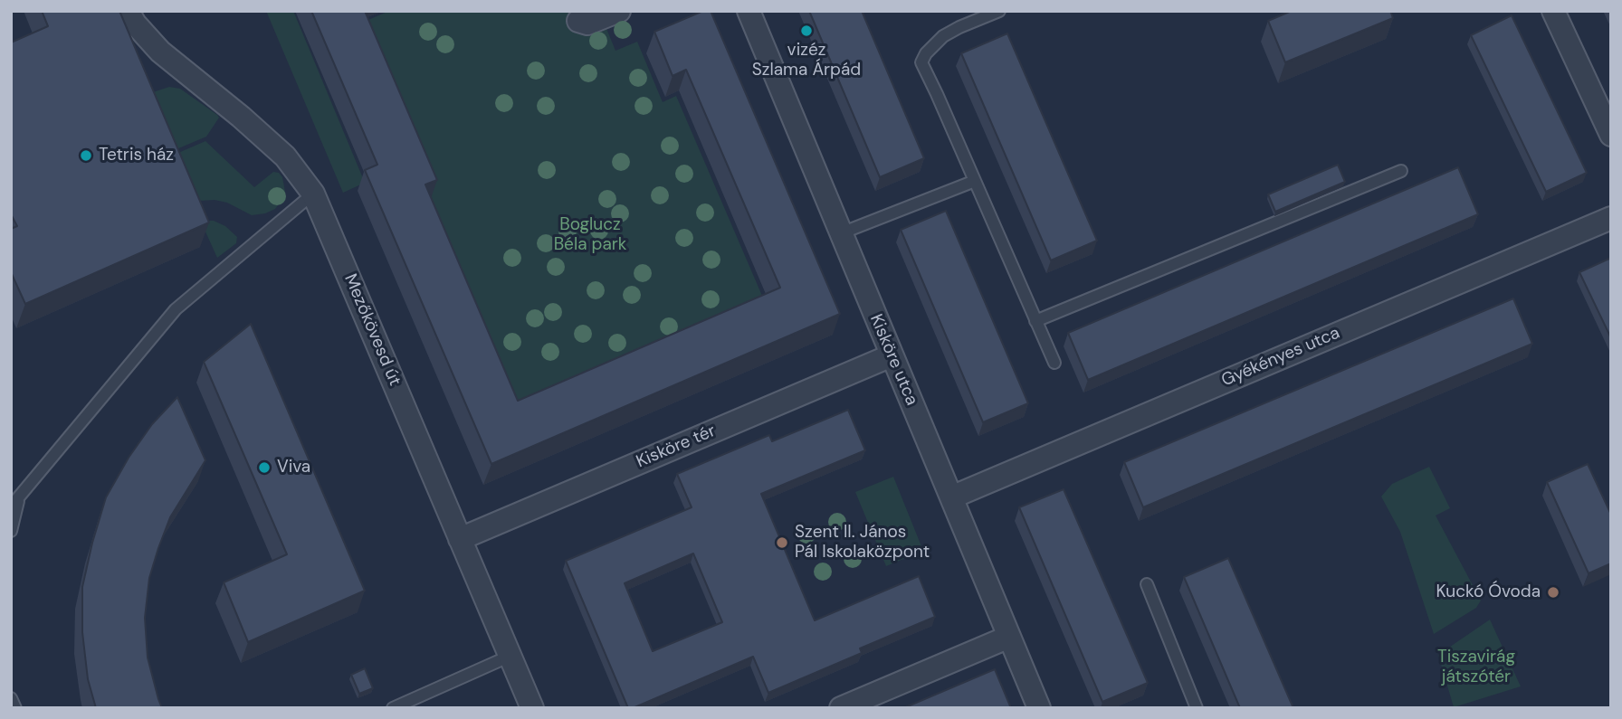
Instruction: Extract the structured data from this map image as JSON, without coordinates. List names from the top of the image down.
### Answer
{
  "streets": {
    "street": [
      "Mezőkövesd út",
      "Gyékényes utca",
      "Kisköre utca",
      "Kisköre tér"
    ]
  },
  "crossings": [
    ["Mezőkövesd út", "Kisköre tér"],
    ["Gyékényes utca", "Kisköre utca"],
    ["Kisköre utca", "Kisköre tér"]
  ],
  "parks": ["Boglucz Béla park", "Tiszavirág játszótér"],
  "places": [
    "vizéz Szlama Árpád",
    "Tetris ház",
    "Viva",
    "Szent II. János Pál Iskolaközpont",
    "Kuckó Óvoda"
  ]
}
